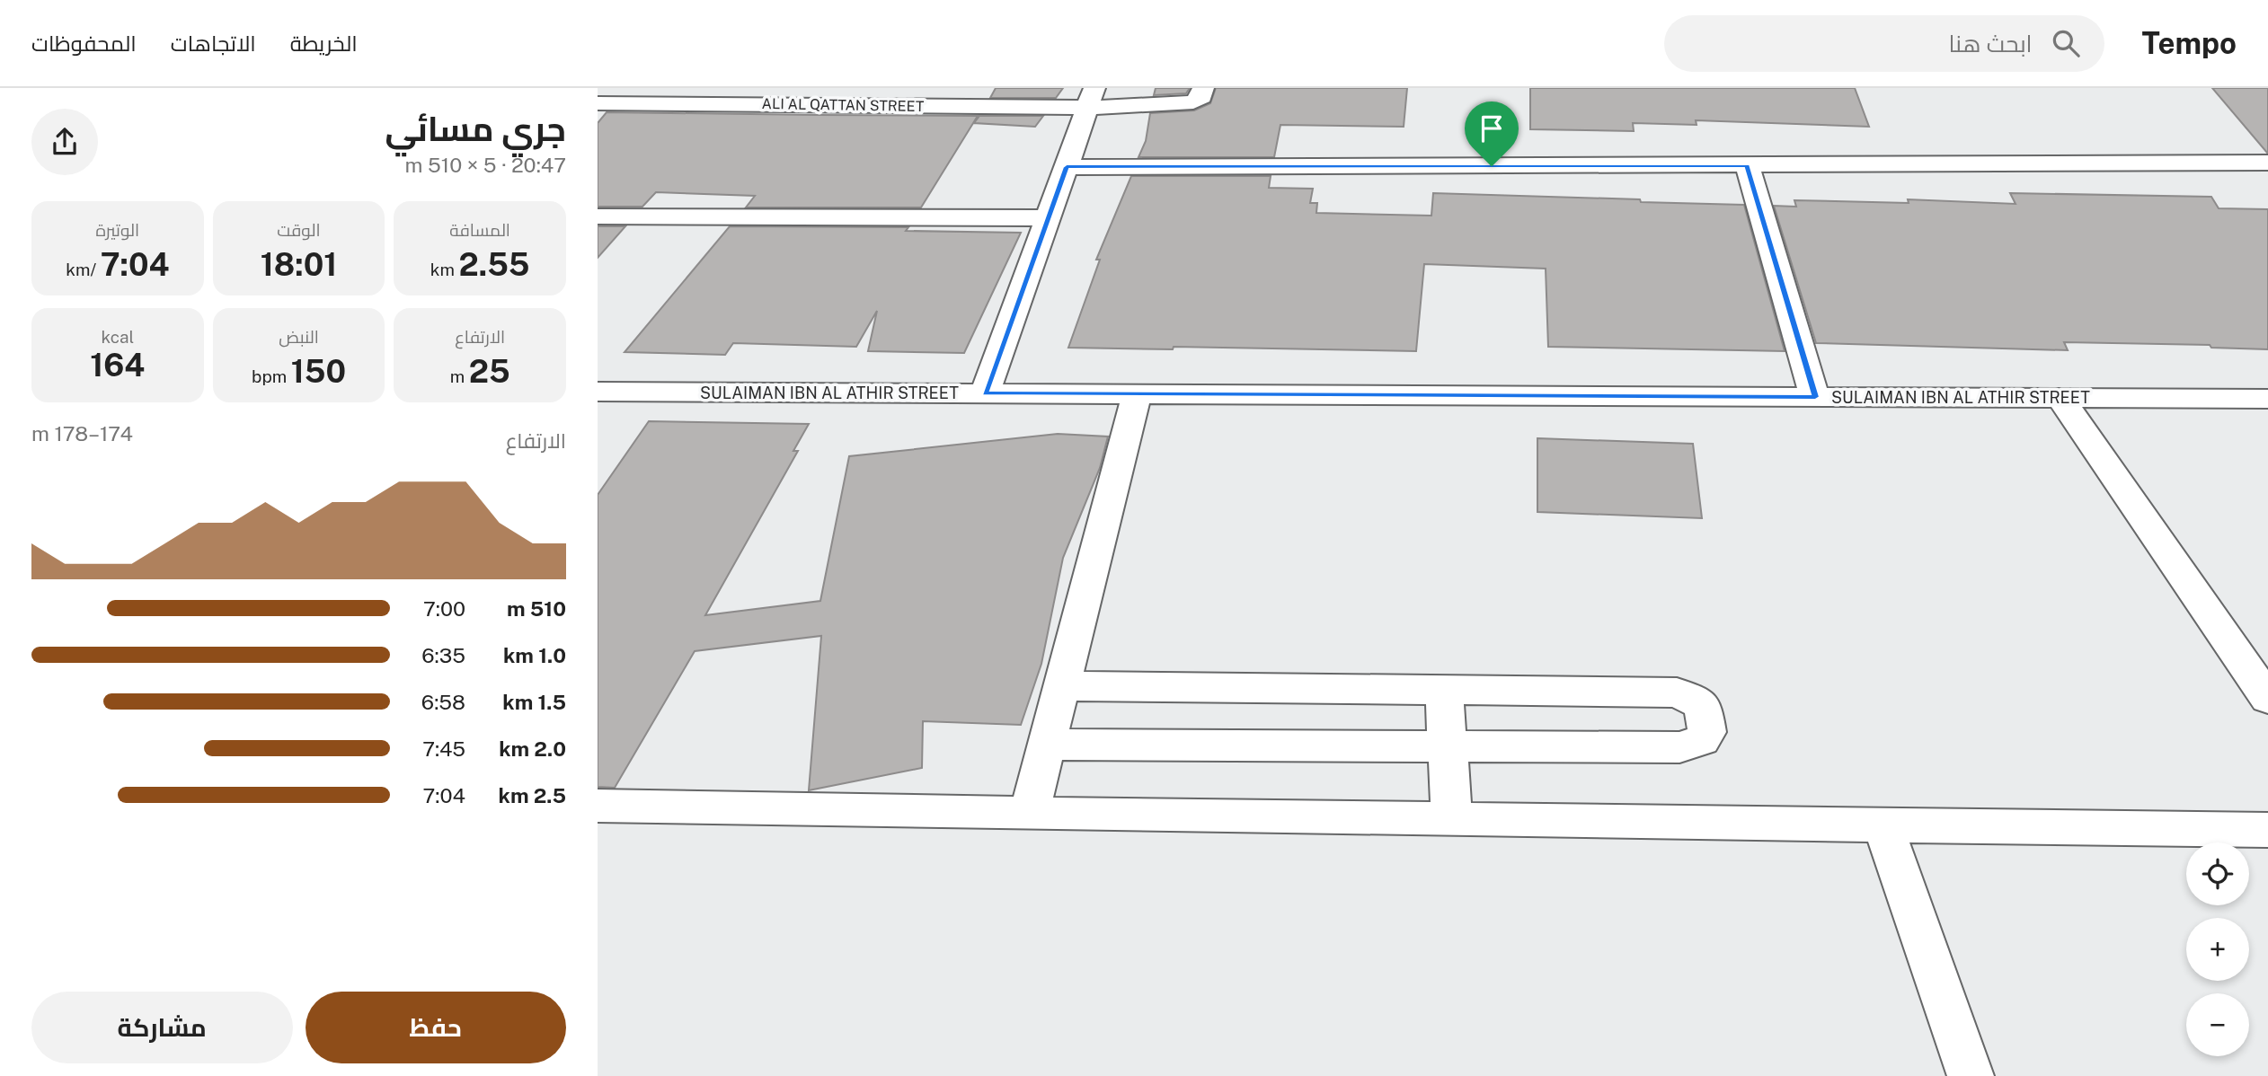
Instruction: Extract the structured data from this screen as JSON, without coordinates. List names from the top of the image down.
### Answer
{
  "streets": {
    "street": ["ALI AL QATTAN STREET", "SULAIMAN IBN AL ATHIR STREET"]
  },
  "page": {
    "header": "Tempo",
    "search": "ابحث هنا",
    "nav": ["الخريطة", "الاتجاهات", "المحفوظات"],
    "heading": ["جري مسائي", "20:47 · 5 × 510 m"],
    "stats": [
      ["المسافة", "2.55 km"],
      ["الوقت", "18:01"],
      ["الوتيرة", "7:04 /km"],
      ["الارتفاع", "25 m"],
      ["النبض", "150 bpm"],
      ["kcal", "164"]
    ],
    "chart": ["الارتفاع", "174–178 m"],
    "list": [
      {
        "name": "510 m",
        "note": "7:00"
      },
      {
        "name": "1.0 km",
        "note": "6:35"
      },
      {
        "name": "1.5 km",
        "note": "6:58"
      },
      {
        "name": "2.0 km",
        "note": "7:45"
      },
      {
        "name": "2.5 km",
        "note": "7:04"
      }
    ],
    "map_buttons": ["+", "−"],
    "buttons": ["حفظ", "مشاركة"]
  }
}
